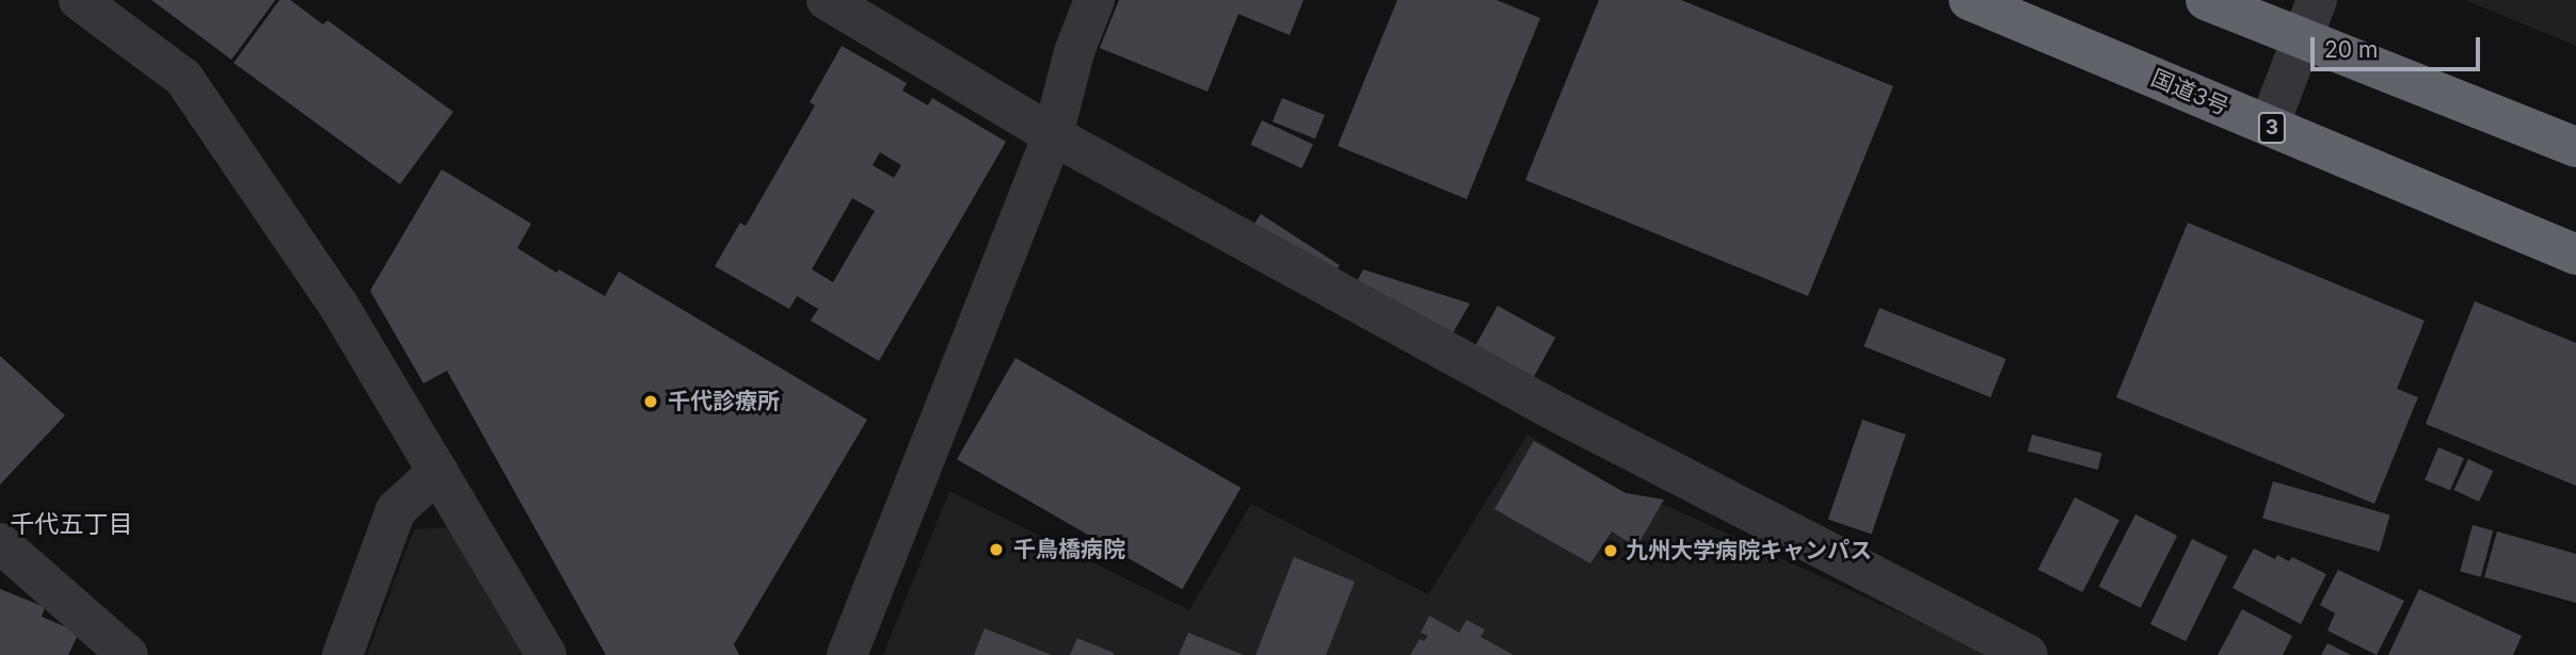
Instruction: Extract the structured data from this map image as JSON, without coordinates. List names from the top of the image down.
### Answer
{
  "streets": {
    "highway": ["国道3号", "3"]
  },
  "districts": ["千代五丁目"],
  "places": ["千代診療所", "千鳥橋病院", "九州大学病院キャンパス"],
  "scale_bar": "20 m"
}
